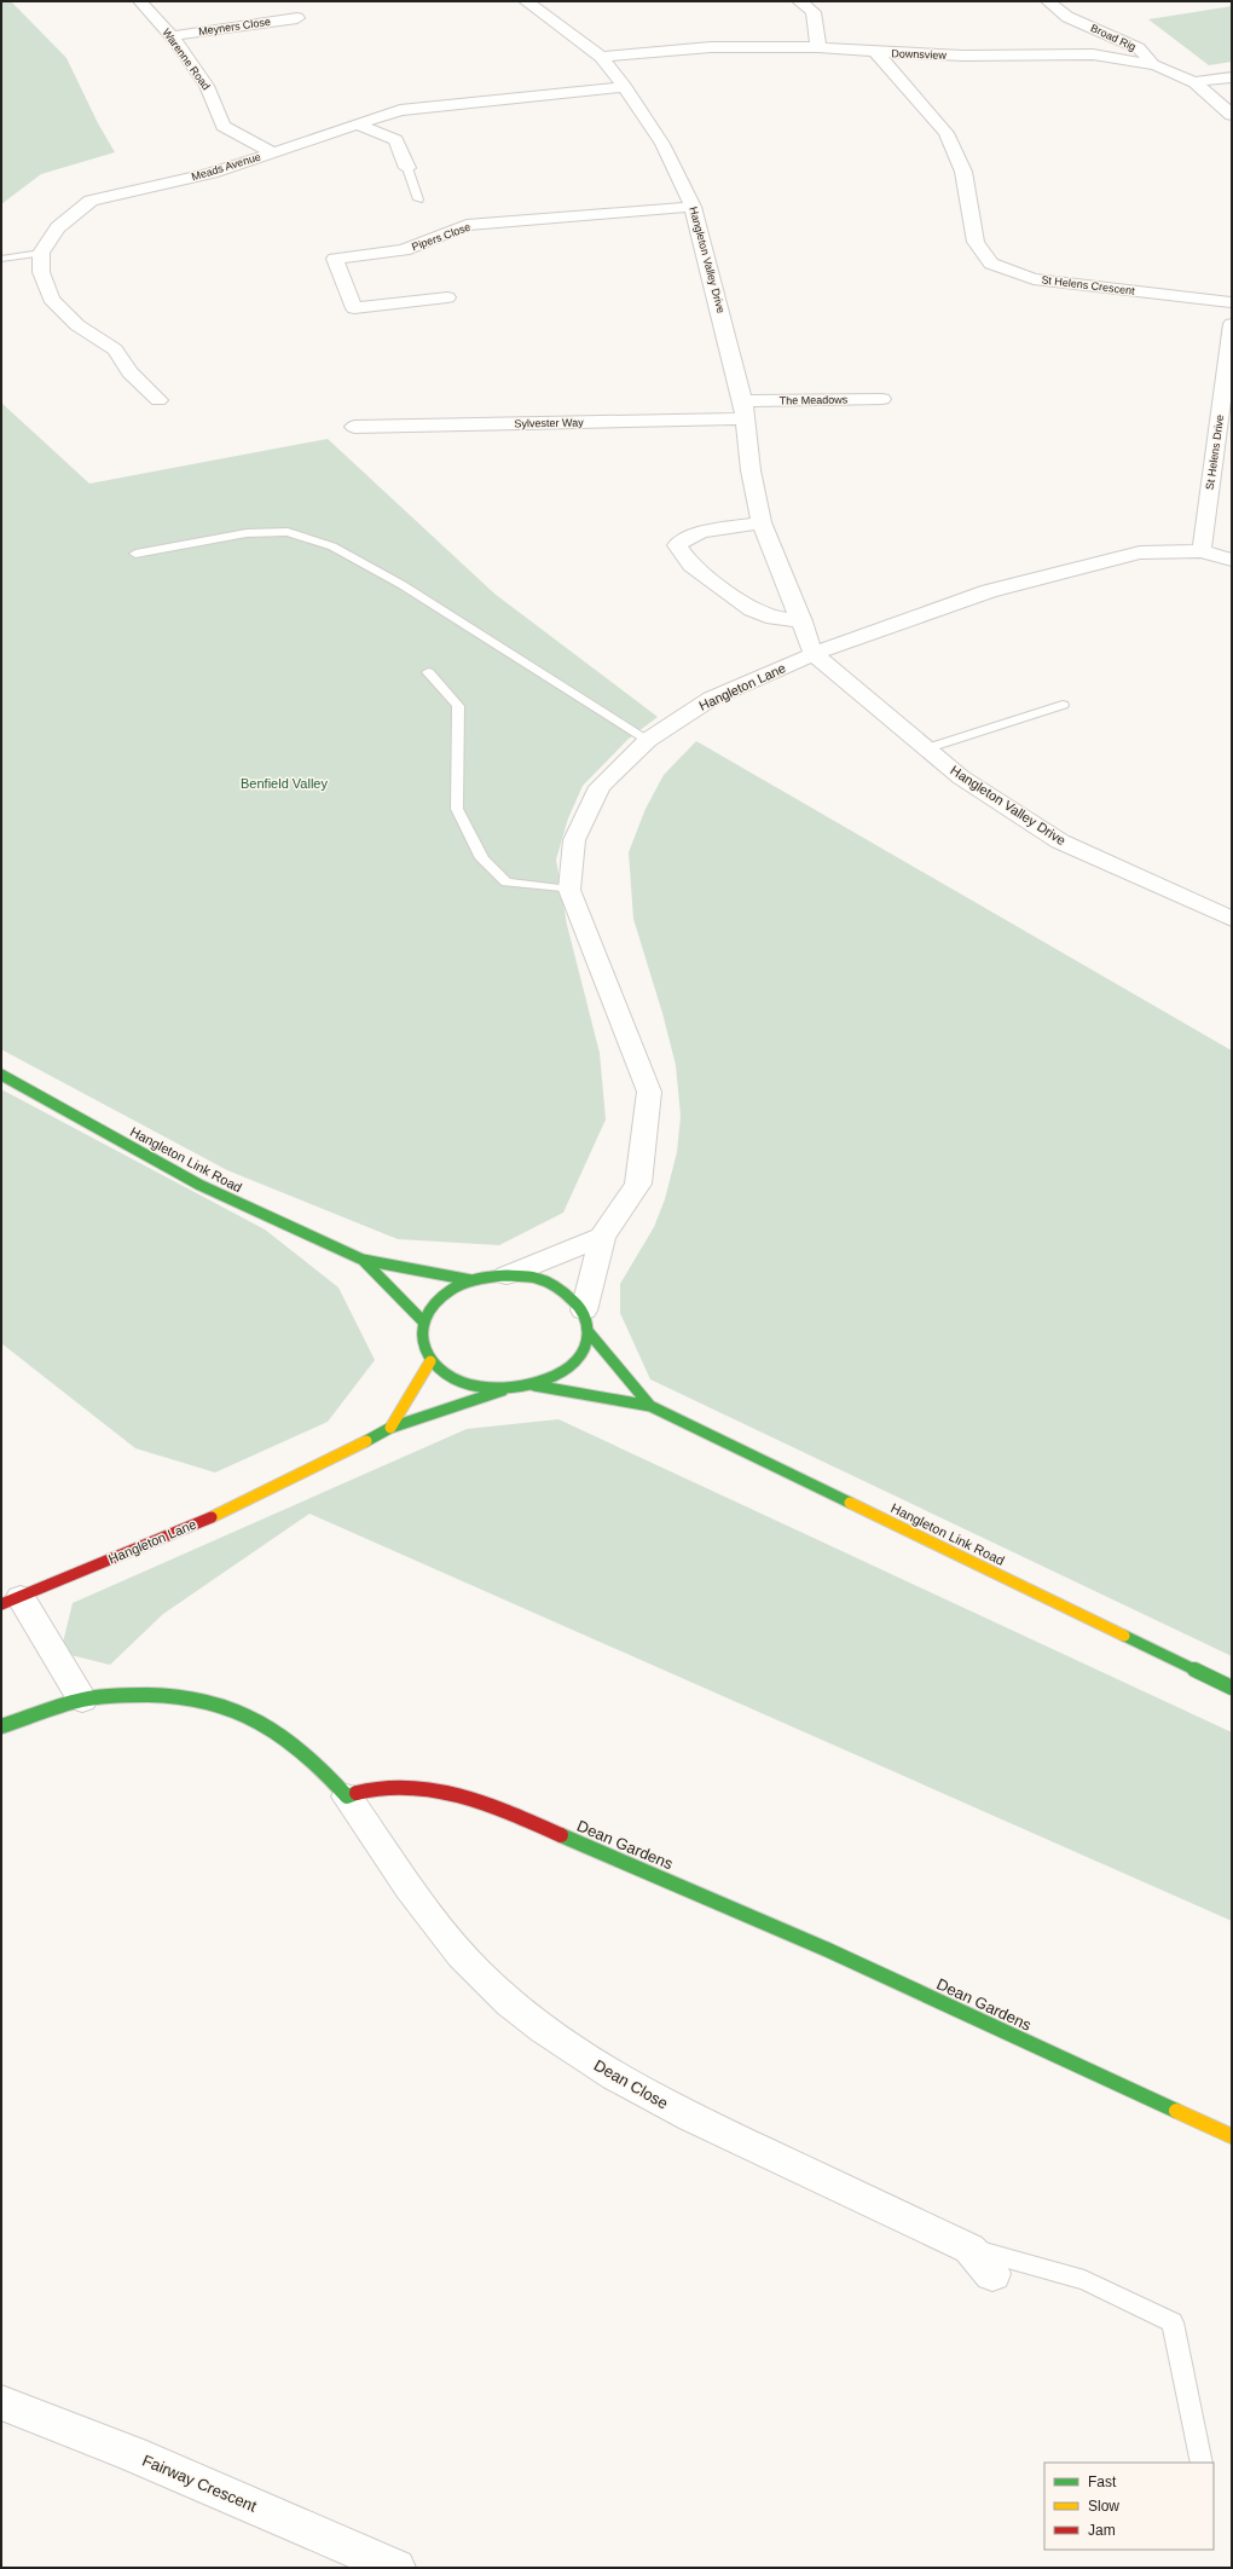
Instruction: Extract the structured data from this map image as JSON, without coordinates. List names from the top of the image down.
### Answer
{
  "streets": {
    "main road": ["Hangleton Lane", "Hangleton Link Road", "Dean Gardens"],
    "street": [
      "Meyners Close",
      "Broad Rig",
      "Downsview",
      "Warenne Road",
      "Meads Avenue",
      "Pipers Close",
      "Hangleton Valley Drive",
      "St Helens Crescent",
      "The Meadows",
      "Sylvester Way",
      "St Helens Drive",
      "Dean Close",
      "Fairway Crescent"
    ]
  },
  "crossings": [
    ["Meyners Close", "Warenne Road"],
    ["Broad Rig", "Downsview"],
    ["Downsview", "Hangleton Valley Drive"],
    ["Downsview", "St Helens Crescent"],
    ["Warenne Road", "Meads Avenue"],
    ["Meads Avenue", "Hangleton Valley Drive"],
    ["Pipers Close", "Hangleton Valley Drive"],
    ["Hangleton Valley Drive", "The Meadows"],
    ["Hangleton Valley Drive", "Sylvester Way"],
    ["Hangleton Valley Drive", "Hangleton Lane"],
    ["The Meadows", "Sylvester Way"],
    ["St Helens Drive", "Hangleton Lane"],
    ["Hangleton Lane", "Hangleton Link Road"],
    ["Dean Gardens", "Dean Close"]
  ],
  "parks": ["Benfield Valley"],
  "legend": ["Fast", "Slow", "Jam"]
}
